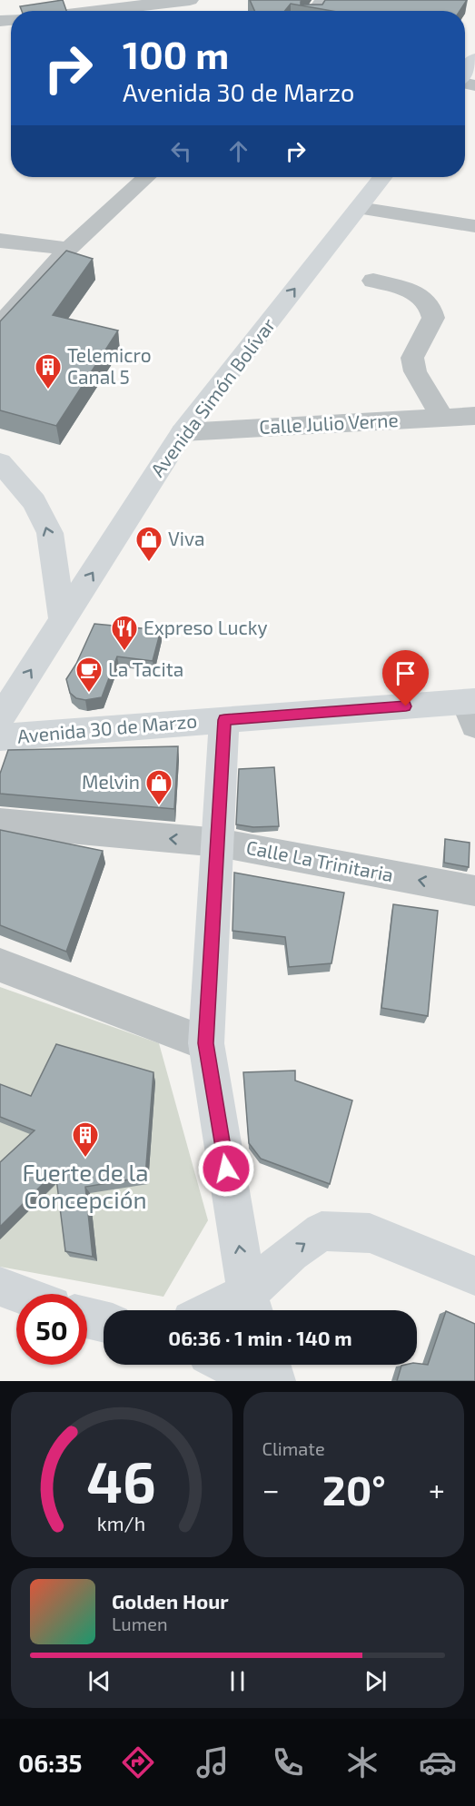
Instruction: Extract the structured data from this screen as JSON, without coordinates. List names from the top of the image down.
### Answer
{
  "streets": {
    "main road": ["Avenida Simón Bolívar", "Avenida 30 de Marzo"],
    "street": ["Calle Julio Verne", "Calle La Trinitaria"]
  },
  "crossings": [
    ["Avenida Simón Bolívar", "Calle Julio Verne"]
  ],
  "one_way": ["Avenida Simón Bolívar"],
  "places": {
    "building": ["Telemicro Canal 5", "Fuerte de la Concepción"],
    "shop": ["Viva", "Melvin"],
    "restaurant": ["Expreso Lucky"],
    "cafe": ["La Tacita"]
  },
  "page": {
    "turn": ["100 m", "Avenida 30 de Marzo"],
    "limit": "50",
    "trip": "06:36 · 1 min · 140 m",
    "tile": "Climate",
    "heat": ["−", "20°", "+"],
    "song": ["Golden Hour", "Lumen"],
    "tabs": "06:35",
    "gauge": ["46", "km/h"]
  }
}
